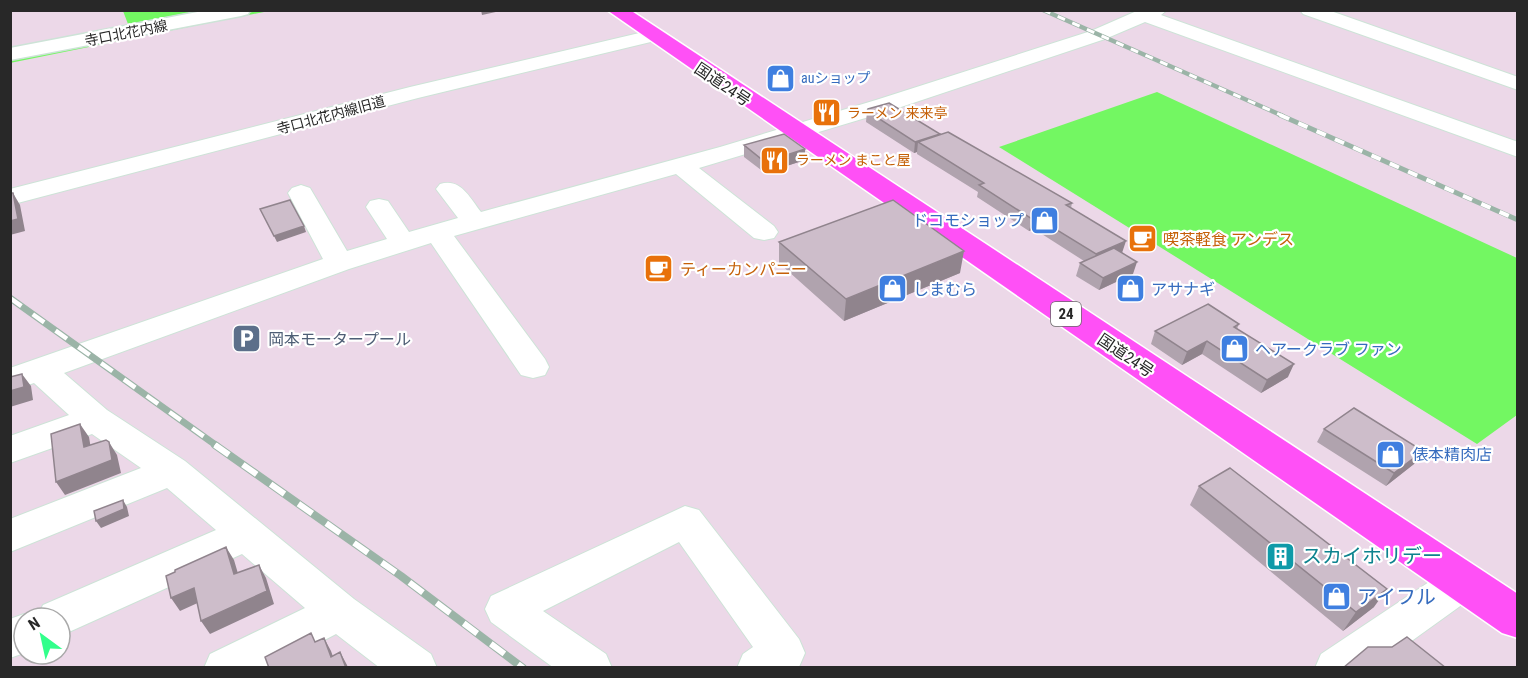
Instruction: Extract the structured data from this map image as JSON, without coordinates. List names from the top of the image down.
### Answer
{
  "streets": {
    "highway": ["国道24号", "24"],
    "main road": ["寺口北花内線"],
    "street": ["寺口北花内線旧道"]
  },
  "crossings": [
    ["国道24号", "寺口北花内線旧道"]
  ],
  "places": {
    "shop": [
      "auショップ",
      "ドコモショップ",
      "しまむら",
      "アサナギ",
      "ヘアークラブ ファン",
      "俵本精肉店",
      "アイフル"
    ],
    "restaurant": ["ラーメン 来来亭", "ラーメン まこと屋"],
    "cafe": ["喫茶軽食 アンデス", "ティーカンパニー"],
    "parking": ["岡本モータープール"],
    "building": ["スカイホリデー"]
  },
  "north": "top left"
}
